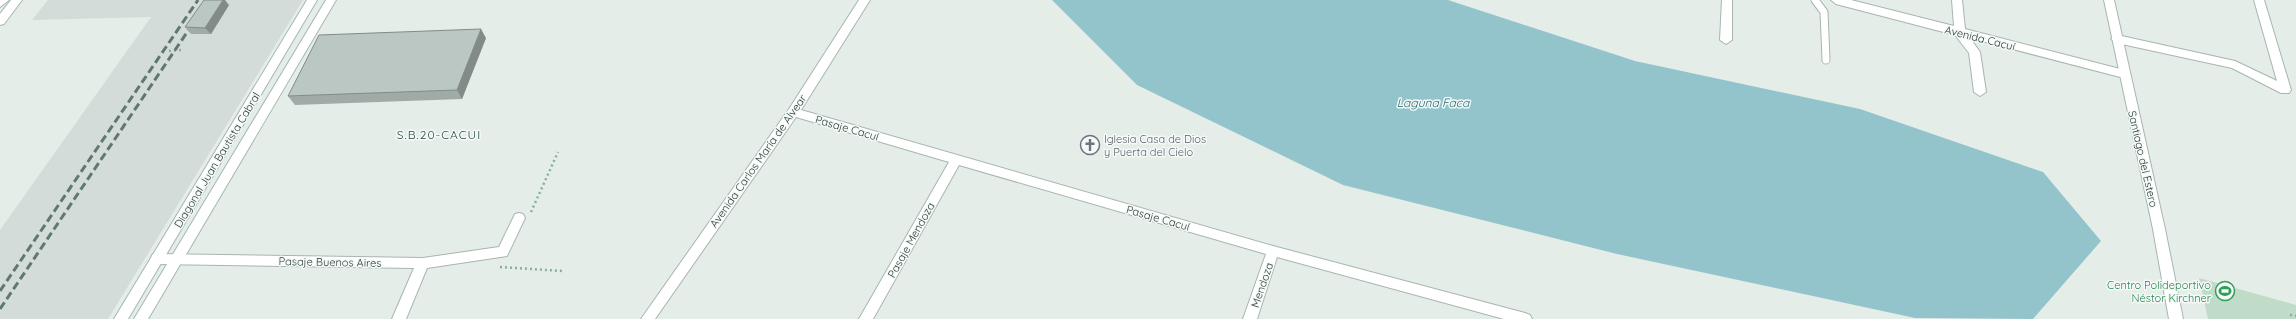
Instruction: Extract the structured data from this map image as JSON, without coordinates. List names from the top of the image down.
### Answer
{
  "streets": {
    "street": [
      "Avenida Cacuí",
      "Pasaje Cacuí",
      "Santiago del Estero",
      "Diagonal Juan Bautista Cabral",
      "Avenida Carlos María de Alvear",
      "Pasaje Mendoza",
      "Pasaje Buenos Aires",
      "Mendoza"
    ]
  },
  "crossings": [
    ["Avenida Cacuí", "Santiago del Estero"],
    ["Pasaje Cacuí", "Avenida Carlos María de Alvear"],
    ["Pasaje Cacuí", "Pasaje Mendoza"],
    ["Pasaje Cacuí", "Mendoza"],
    ["Diagonal Juan Bautista Cabral", "Pasaje Buenos Aires"]
  ],
  "districts": ["S.B.20-CACUI"],
  "water": ["Laguna Faca"],
  "places": {
    "church": ["Iglesia Casa de Dios y Puerta del Cielo"],
    "sports": ["Centro Polideportivo Néstor Kirchner"]
  }
}
